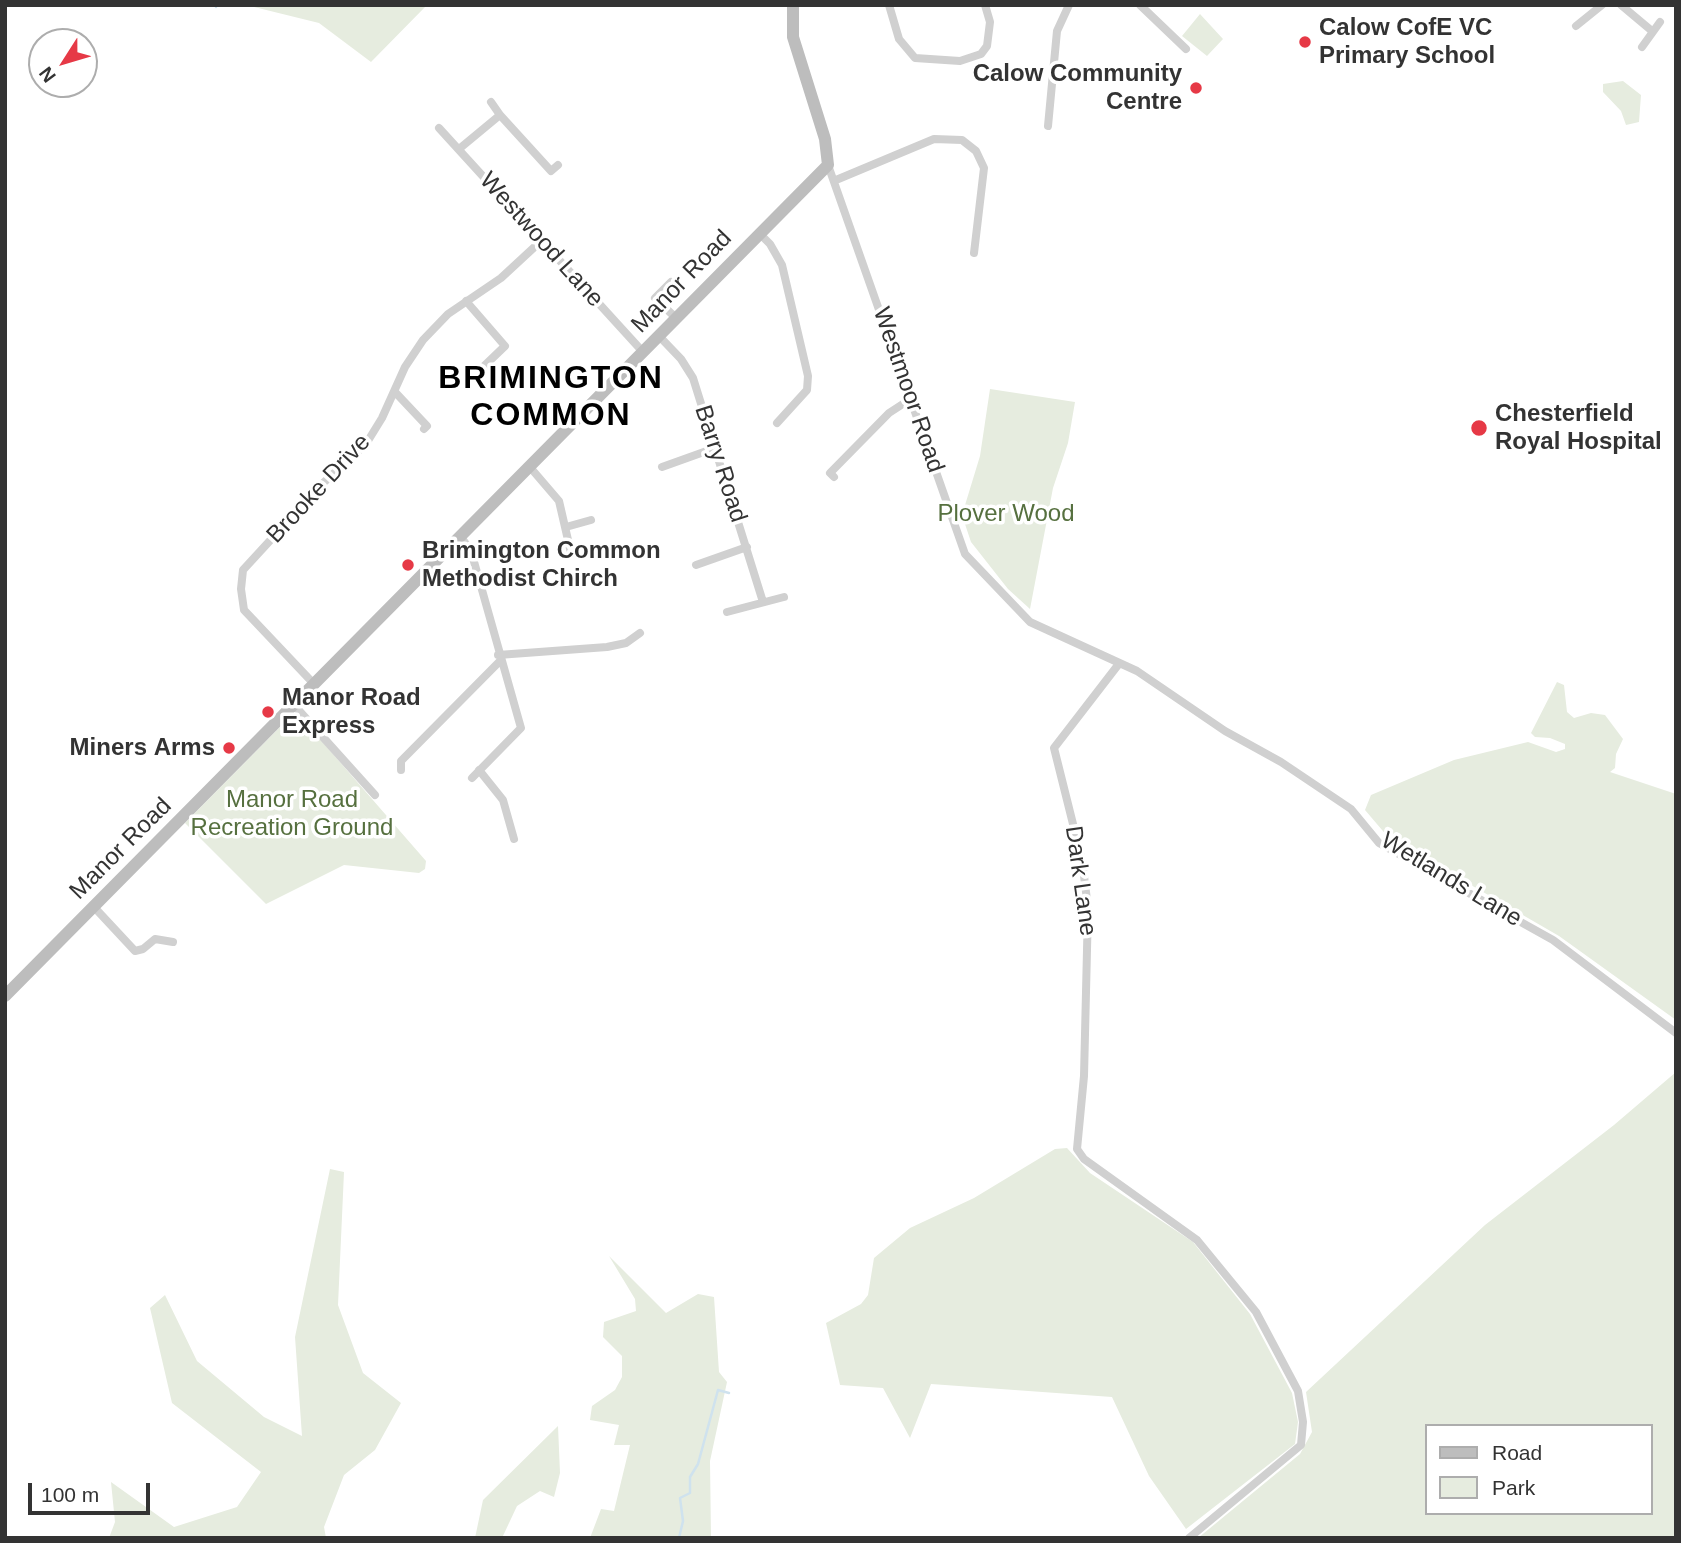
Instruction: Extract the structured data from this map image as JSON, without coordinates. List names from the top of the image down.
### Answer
{
  "streets": {
    "street": [
      "Westwood Lane",
      "Manor Road",
      "Westmoor Road",
      "Barry Road",
      "Brooke Drive",
      "Wetlands Lane",
      "Dark Lane"
    ]
  },
  "crossings": [
    ["Westwood Lane", "Manor Road"],
    ["Westwood Lane", "Brooke Drive"],
    ["Manor Road", "Westmoor Road"],
    ["Manor Road", "Barry Road"],
    ["Manor Road", "Brooke Drive"],
    ["Westmoor Road", "Wetlands Lane"],
    ["Westmoor Road", "Dark Lane"],
    ["Wetlands Lane", "Dark Lane"]
  ],
  "districts": ["BRIMINGTON COMMON"],
  "parks": ["Plover Wood", "Manor Road Recreation Ground"],
  "places": [
    "Calow CofE VC Primary School",
    "Calow Community Centre",
    "Chesterfield Royal Hospital",
    "Brimington Common Methodist Chirch",
    "Manor Road Express",
    "Miners Arms"
  ],
  "legend": ["Road", "Park"],
  "scale_bar": "100 m",
  "north": "bottom left"
}
